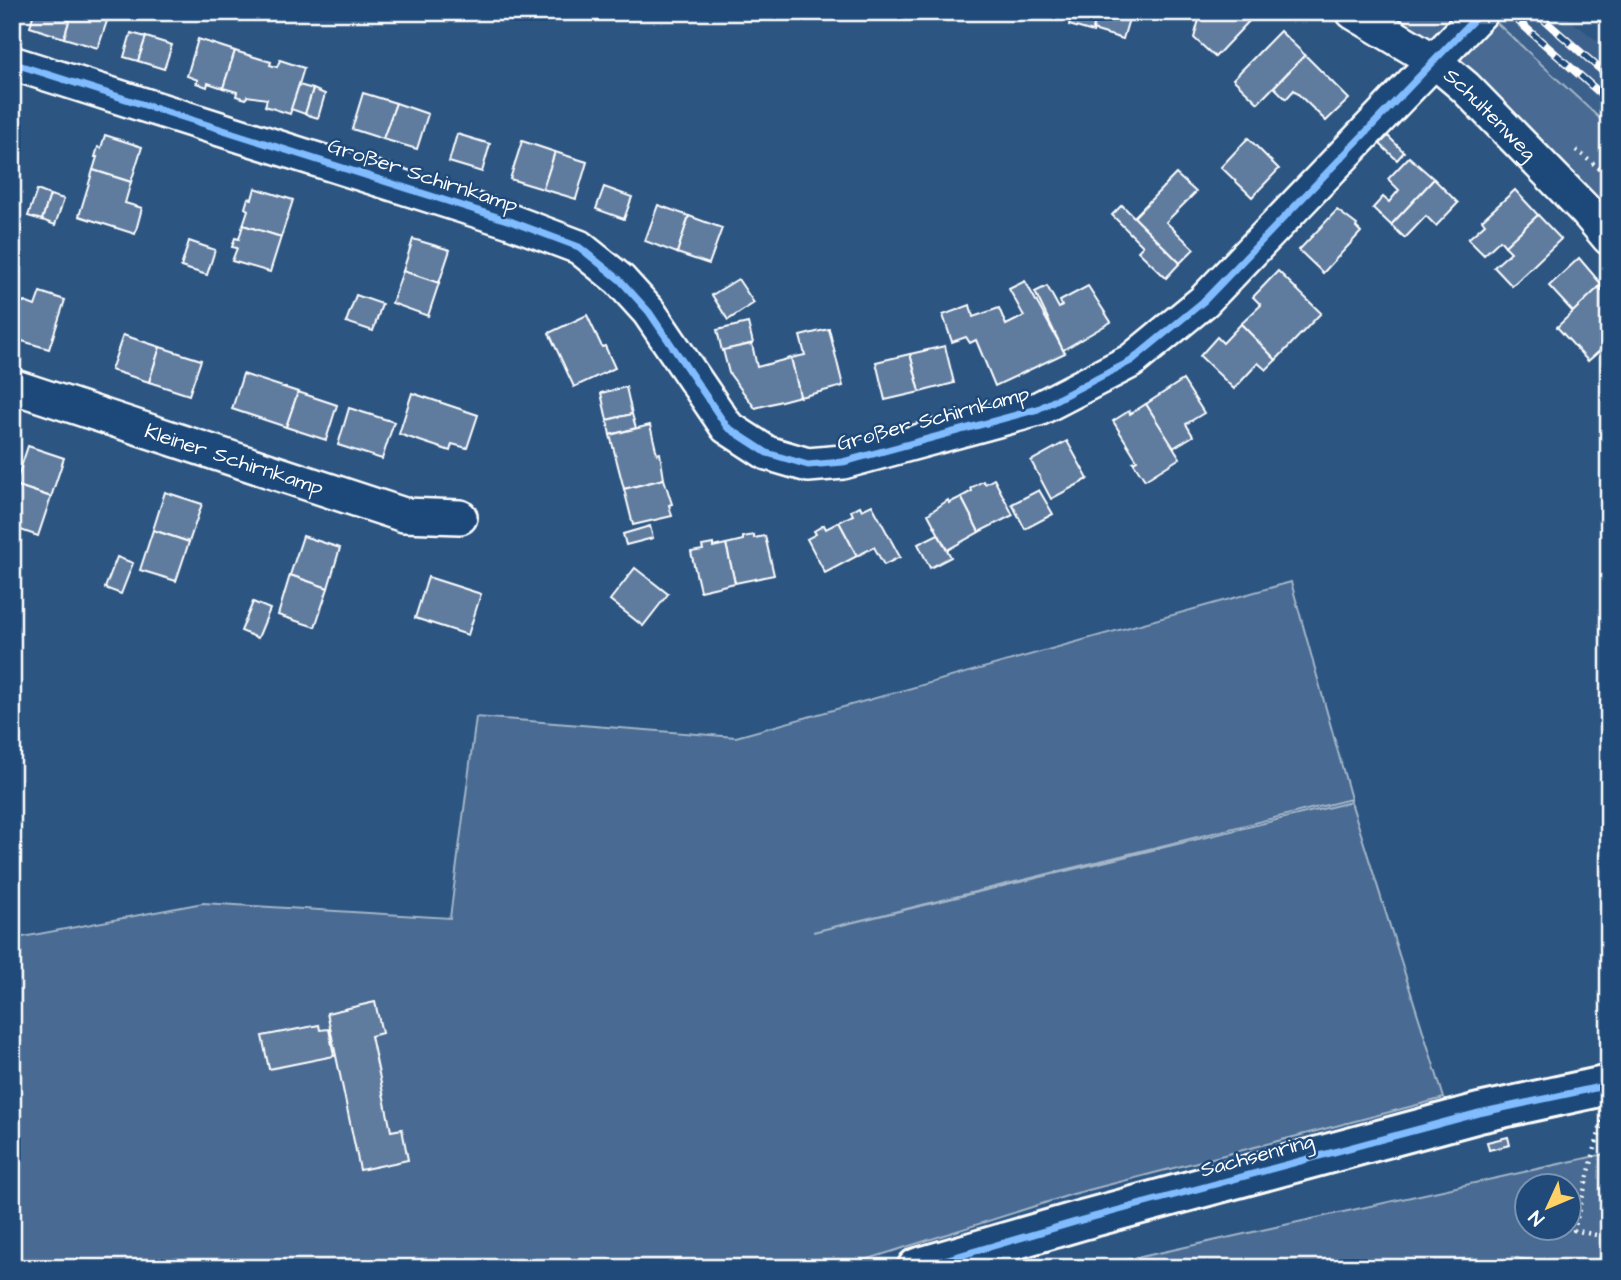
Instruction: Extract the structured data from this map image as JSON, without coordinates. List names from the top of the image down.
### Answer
{
  "streets": {
    "street": [
      "Schultenweg",
      "Großer Schirnkamp",
      "Kleiner Schirnkamp",
      "Sachsenring"
    ]
  },
  "crossings": [
    ["Schultenweg", "Großer Schirnkamp"]
  ],
  "north": "bottom left"
}
